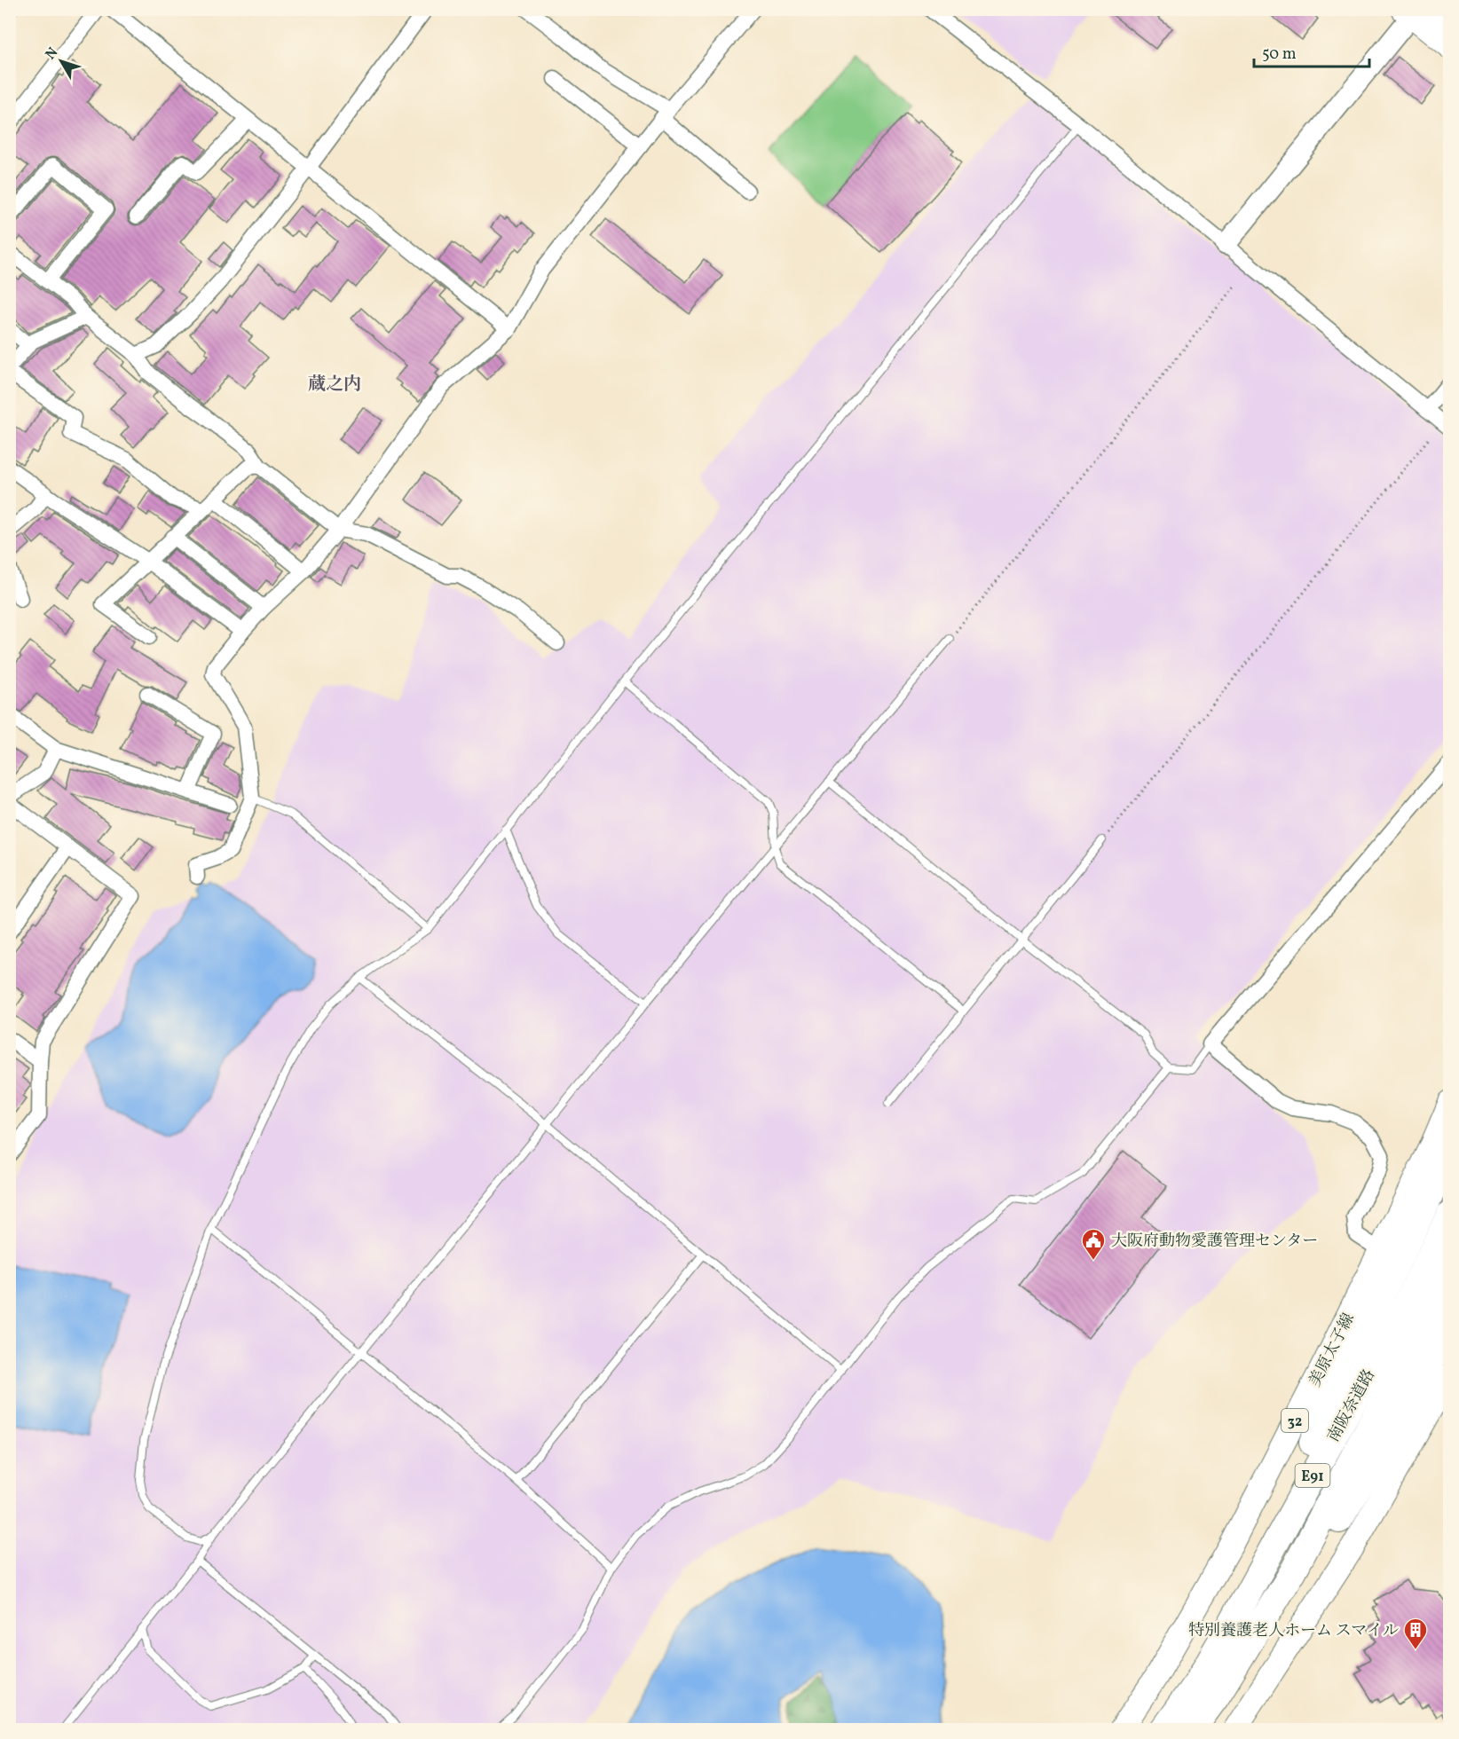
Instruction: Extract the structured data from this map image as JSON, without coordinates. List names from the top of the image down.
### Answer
{
  "streets": {
    "highway": ["南阪奈道路", "E91"],
    "main road": ["美原太子線", "32"]
  },
  "districts": ["蔵之内"],
  "places": {
    "public building": ["大阪府動物愛護管理センター"],
    "building": ["特別養護老人ホーム スマイル"]
  },
  "scale_bar": "50 m",
  "north": "top left"
}
